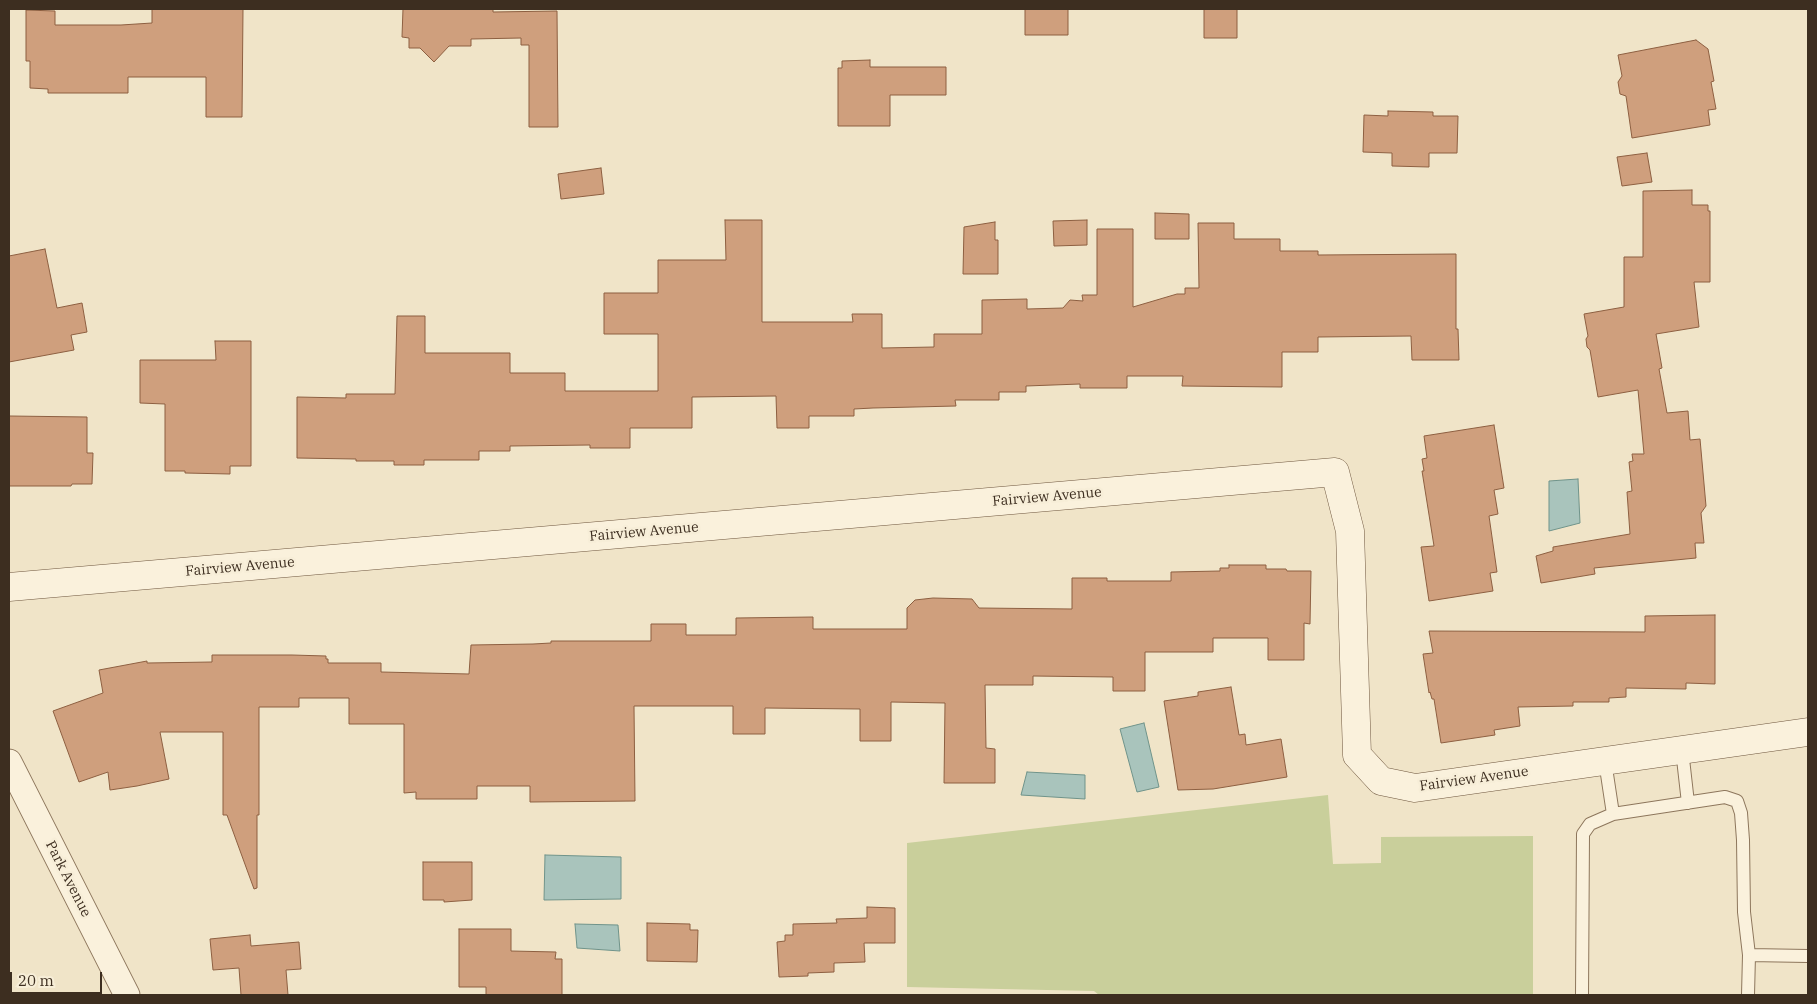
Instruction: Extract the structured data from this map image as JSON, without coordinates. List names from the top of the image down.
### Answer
{
  "streets": {
    "street": ["Fairview Avenue", "Park Avenue"]
  },
  "scale_bar": "20 m"
}
